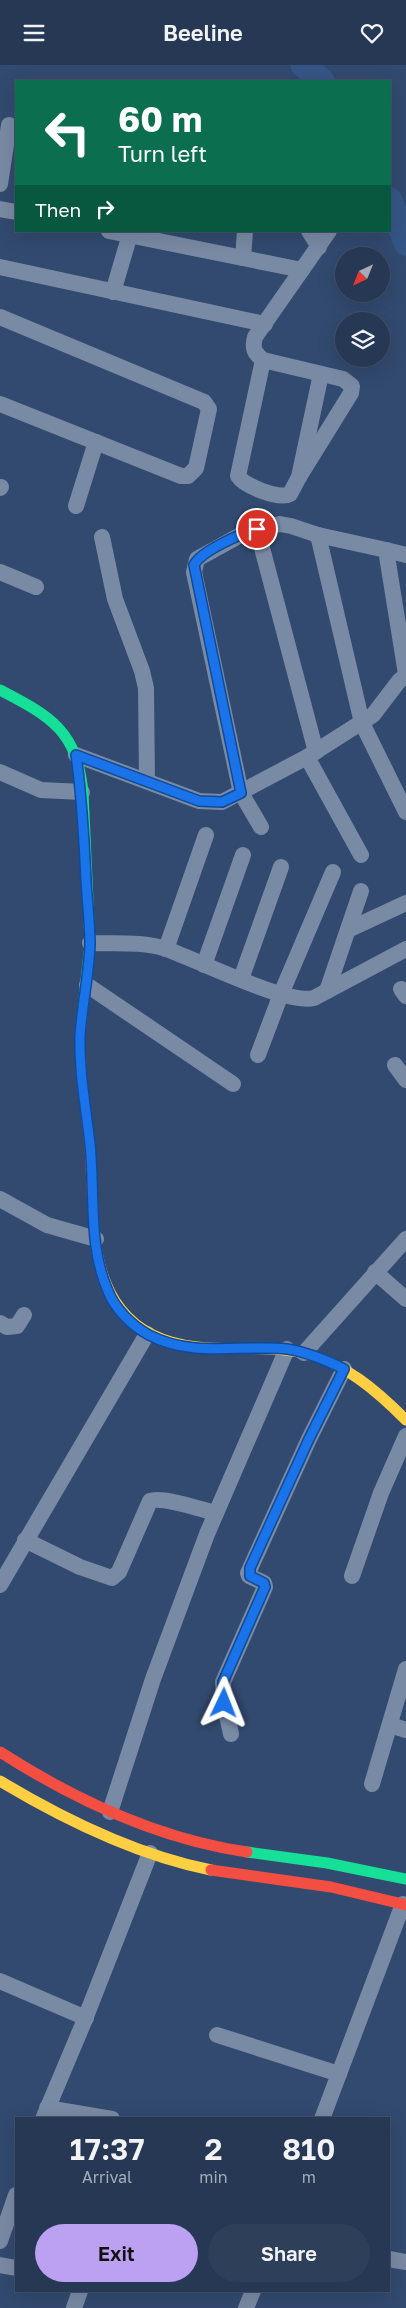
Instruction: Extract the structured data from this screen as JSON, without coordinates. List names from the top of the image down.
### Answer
{
  "north": "bottom left",
  "page": {
    "header": "Beeline",
    "turn": ["60 m", "Turn left"],
    "then": "Then",
    "eta": [
      "17:37",
      "Arrival",
      "2",
      "min",
      "810",
      "m"
    ],
    "buttons": ["Exit", "Share"]
  }
}
